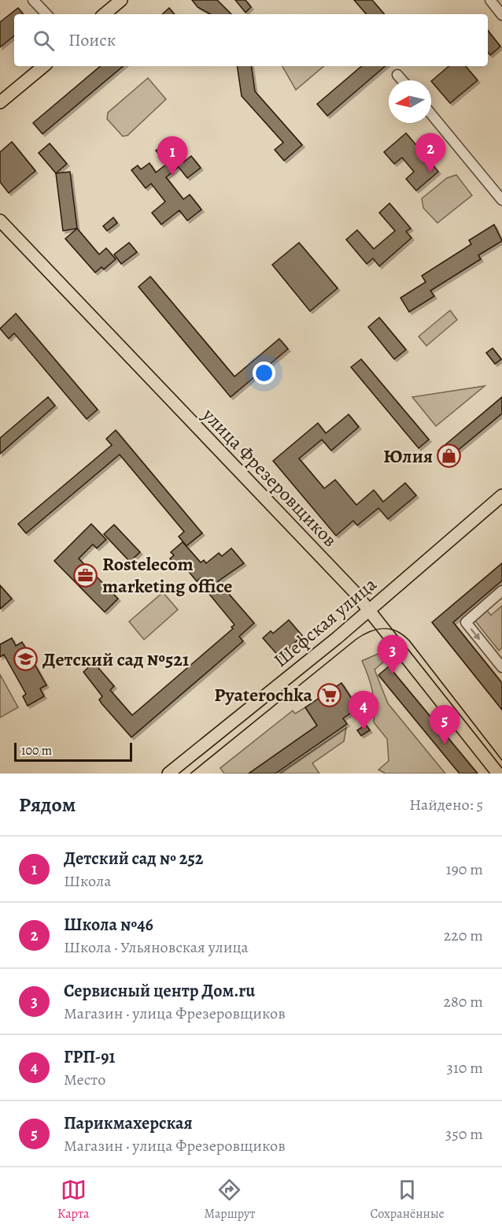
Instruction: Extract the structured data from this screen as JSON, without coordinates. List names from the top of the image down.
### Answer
{
  "streets": {
    "main road": ["улица Фрезеровщиков", "Шефская улица"]
  },
  "crossings": [
    ["улица Фрезеровщиков", "Шефская улица"]
  ],
  "places": {
    "shop": ["Юлия"],
    "office": ["Rostelecom marketing office"],
    "school or university": ["Детский сад №521"],
    "supermarket": ["Pyaterochka"]
  },
  "scale_bar": "100 m",
  "north": "left",
  "page": {
    "search": "Поиск",
    "pins": [
      "2",
      "1",
      "3",
      "4",
      "5"
    ],
    "scale": "100 m",
    "heading": ["Рядом", "Найдено: 5"],
    "list": [
      {
        "mark": "1",
        "name": "Детский сад № 252",
        "note": "Школа",
        "value": "190 m"
      },
      {
        "mark": "2",
        "name": "Школа №46",
        "note": "Школа · Ульяновская улица",
        "value": "220 m"
      },
      {
        "mark": "3",
        "name": "Сервисный центр Дом.ru",
        "note": "Магазин · улица Фрезеровщиков",
        "value": "280 m"
      },
      {
        "mark": "4",
        "name": "ГРП-91",
        "note": "Место",
        "value": "310 m"
      },
      {
        "mark": "5",
        "name": "Парикмахерская",
        "note": "Магазин · улица Фрезеровщиков",
        "value": "350 m"
      }
    ],
    "nav": ["Карта", "Маршрут", "Сохранённые"]
  }
}
